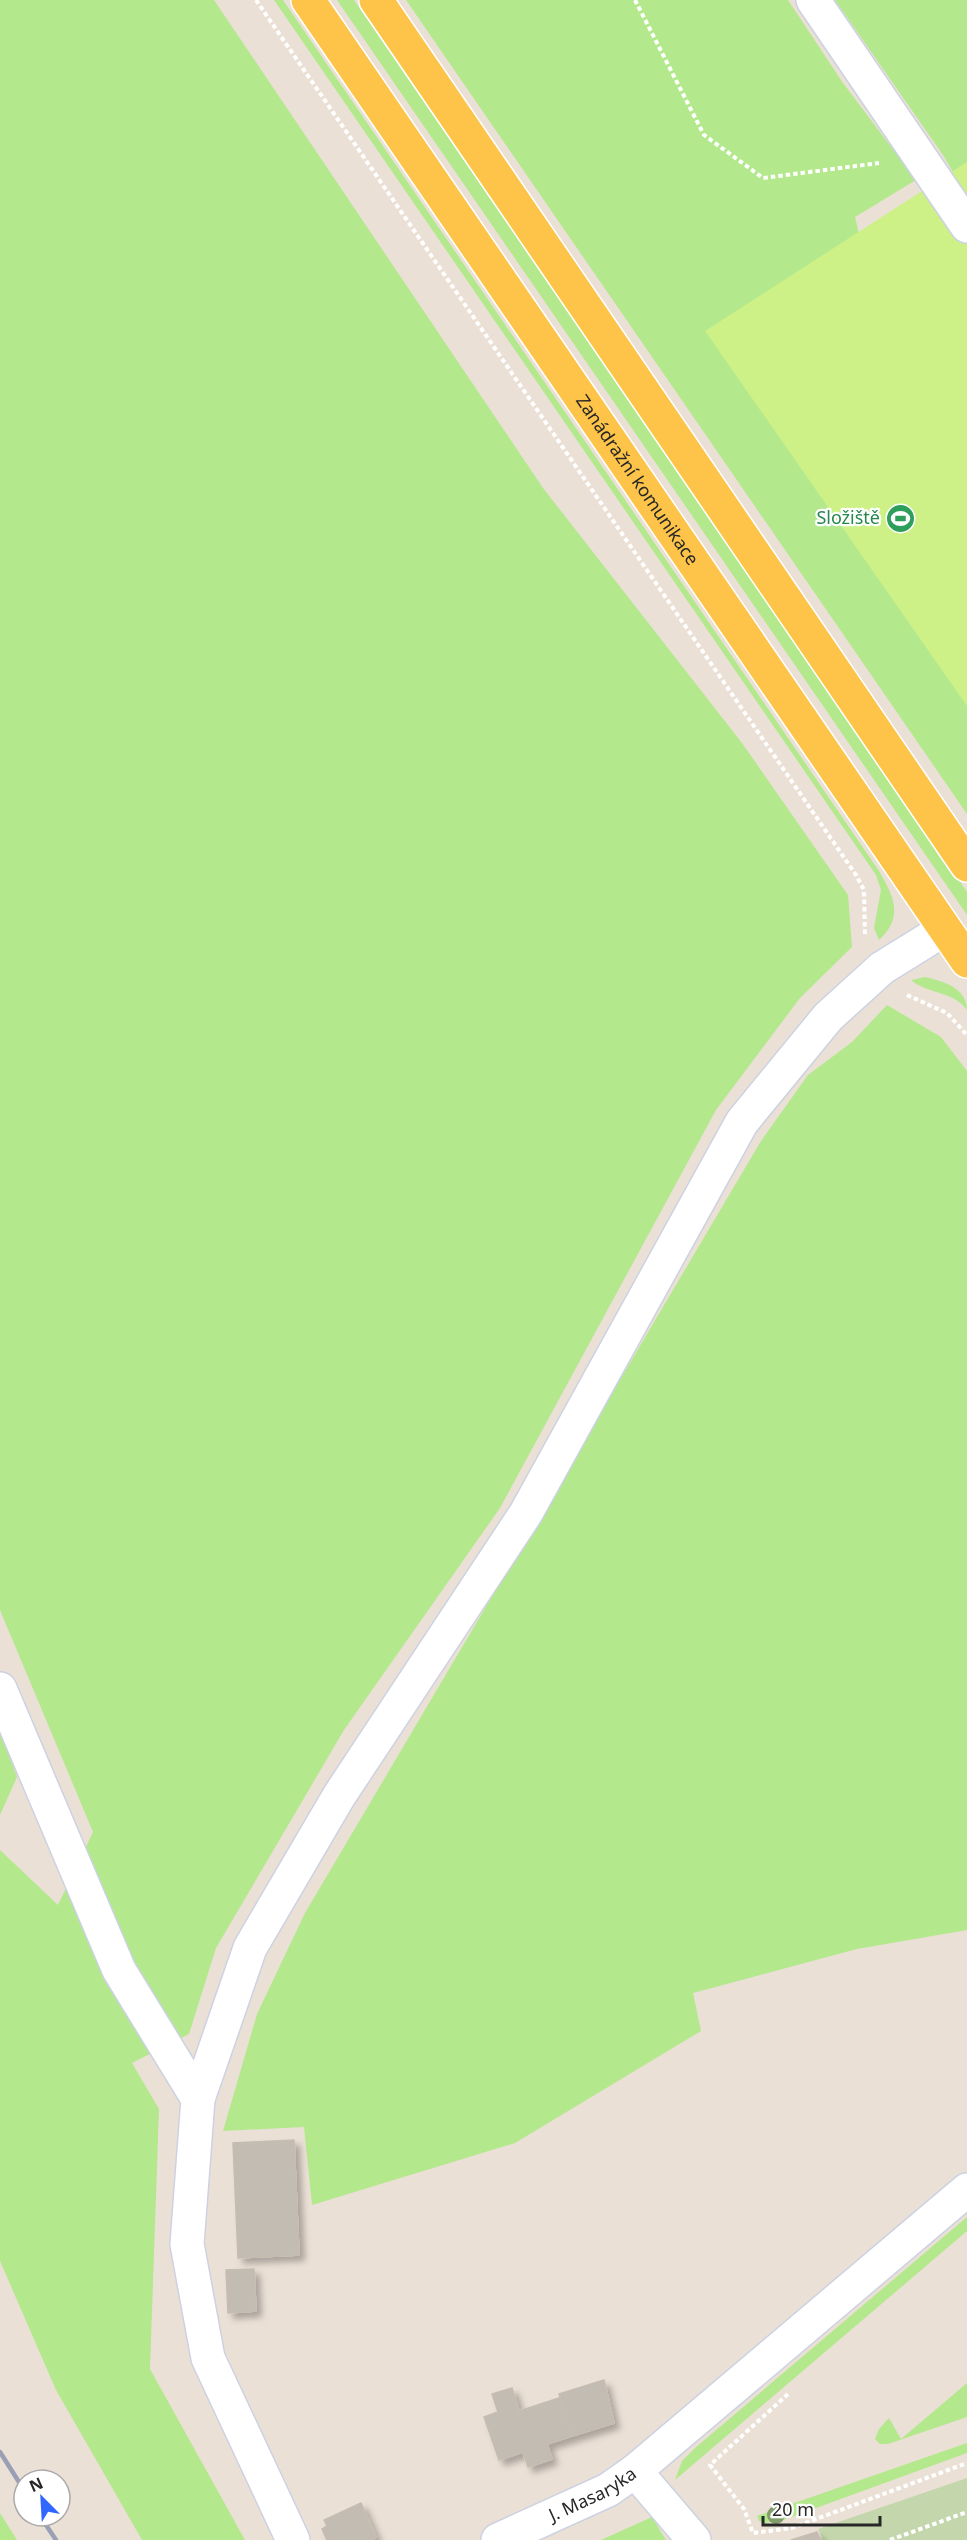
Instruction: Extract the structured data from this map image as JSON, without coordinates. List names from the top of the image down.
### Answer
{
  "streets": {
    "main road": ["Zanádražní komunikace"],
    "street": ["J. Masaryka"]
  },
  "places": {
    "sports": ["Složiště"]
  },
  "scale_bar": "20 m",
  "north": "top left"
}
